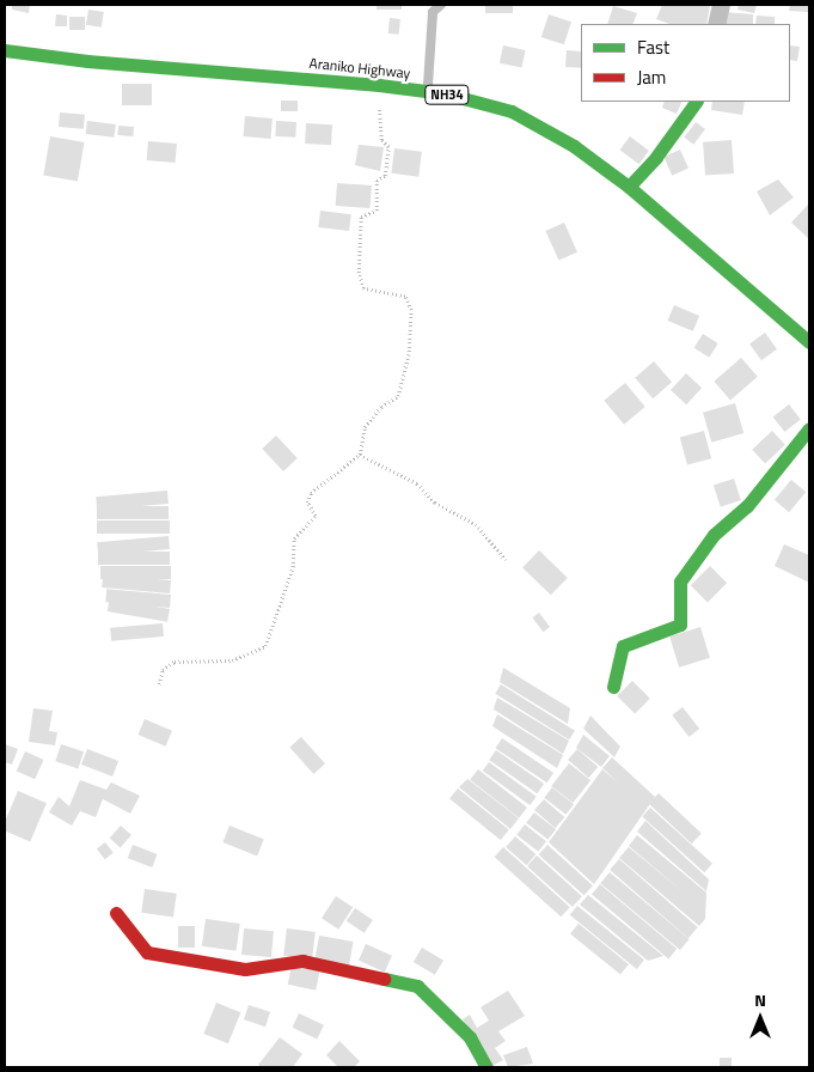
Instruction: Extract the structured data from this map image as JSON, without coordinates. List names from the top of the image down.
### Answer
{
  "streets": {
    "main road": ["Araniko Highway", "NH34"]
  },
  "legend": ["Fast", "Jam"],
  "north": "top"
}
